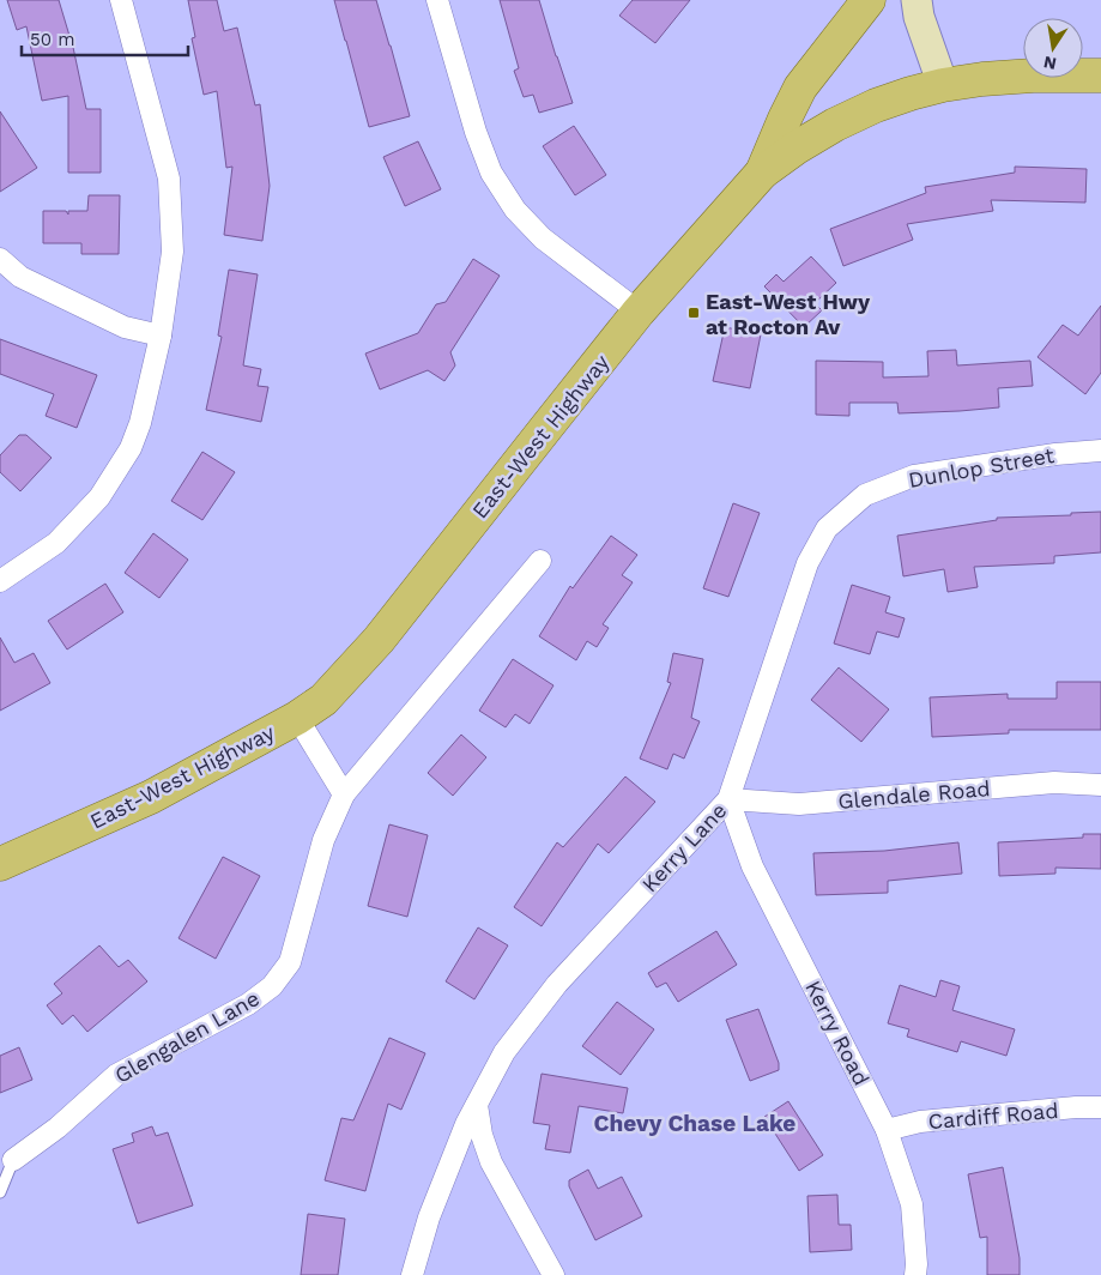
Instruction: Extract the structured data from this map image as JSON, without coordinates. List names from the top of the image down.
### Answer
{
  "streets": {
    "main road": ["East-West Highway"],
    "street": [
      "Dunlop Street",
      "Glendale Road",
      "Kerry Lane",
      "Kerry Road",
      "Glengalen Lane",
      "Cardiff Road"
    ]
  },
  "crossings": [
    ["Dunlop Street", "Kerry Lane"],
    ["Glendale Road", "Kerry Lane"],
    ["Glendale Road", "Kerry Road"],
    ["Kerry Lane", "Kerry Road"],
    ["Kerry Road", "Cardiff Road"]
  ],
  "districts": ["Chevy Chase Lake"],
  "places": {
    "transit": ["East-West Hwy at Rocton Av"]
  },
  "scale_bar": "50 m",
  "north": "bottom"
}
